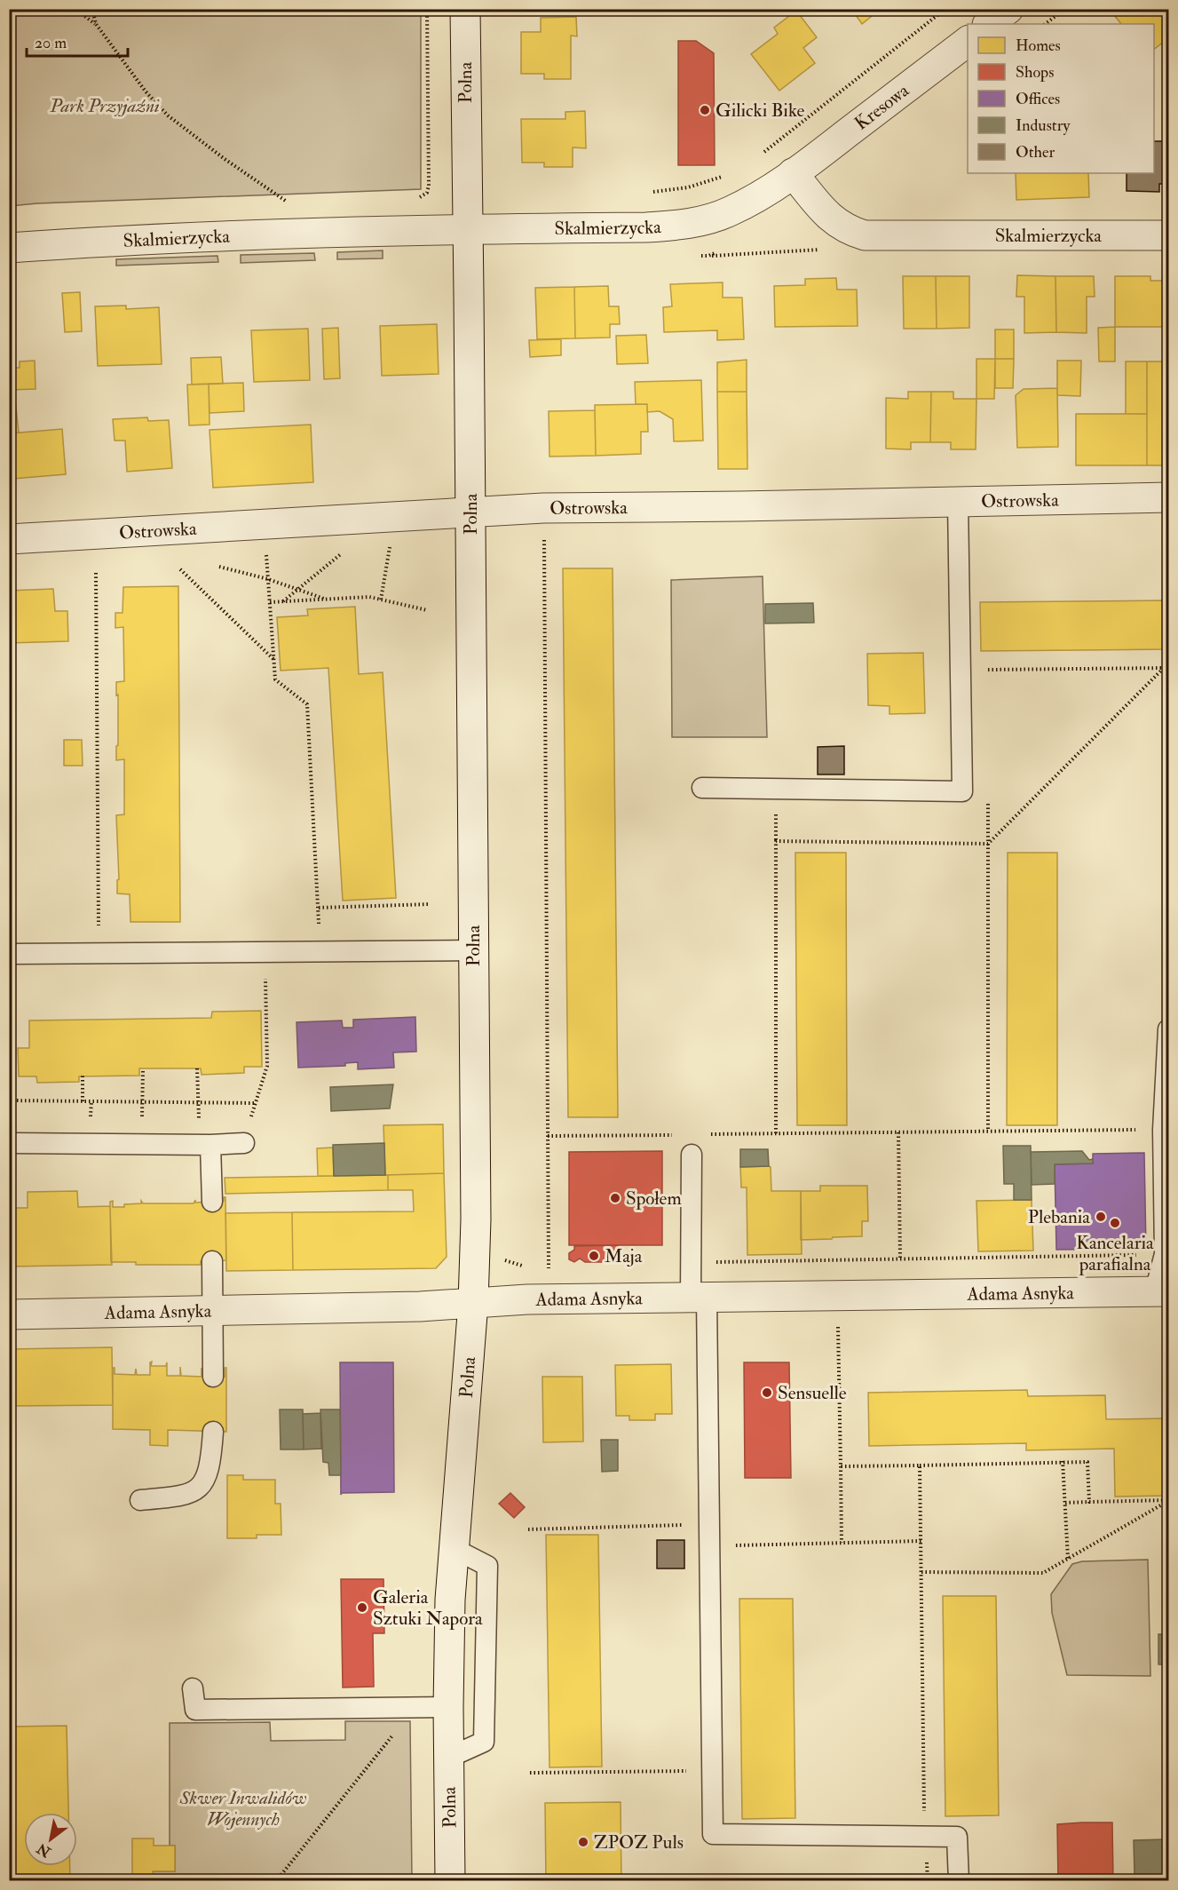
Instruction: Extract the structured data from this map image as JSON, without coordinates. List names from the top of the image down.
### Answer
{
  "streets": {
    "street": [
      "Polna",
      "Kresowa",
      "Skalmierzycka",
      "Ostrowska",
      "Adama Asnyka"
    ]
  },
  "crossings": [
    ["Polna", "Skalmierzycka"],
    ["Polna", "Ostrowska"],
    ["Polna", "Adama Asnyka"],
    ["Kresowa", "Skalmierzycka"]
  ],
  "parks": ["Park Przyjaźni", "Skwer Inwalidów Wojennych"],
  "places": [
    "Gilicki Bike",
    "Społem",
    "Plebania",
    "Kancelaria parafialna",
    "Maja",
    "Sensuelle",
    "Galeria Sztuki Napora",
    "ZPOZ Puls"
  ],
  "legend": [
    "Homes",
    "Shops",
    "Offices",
    "Industry",
    "Other"
  ],
  "scale_bar": "20 m",
  "north": "bottom left"
}
